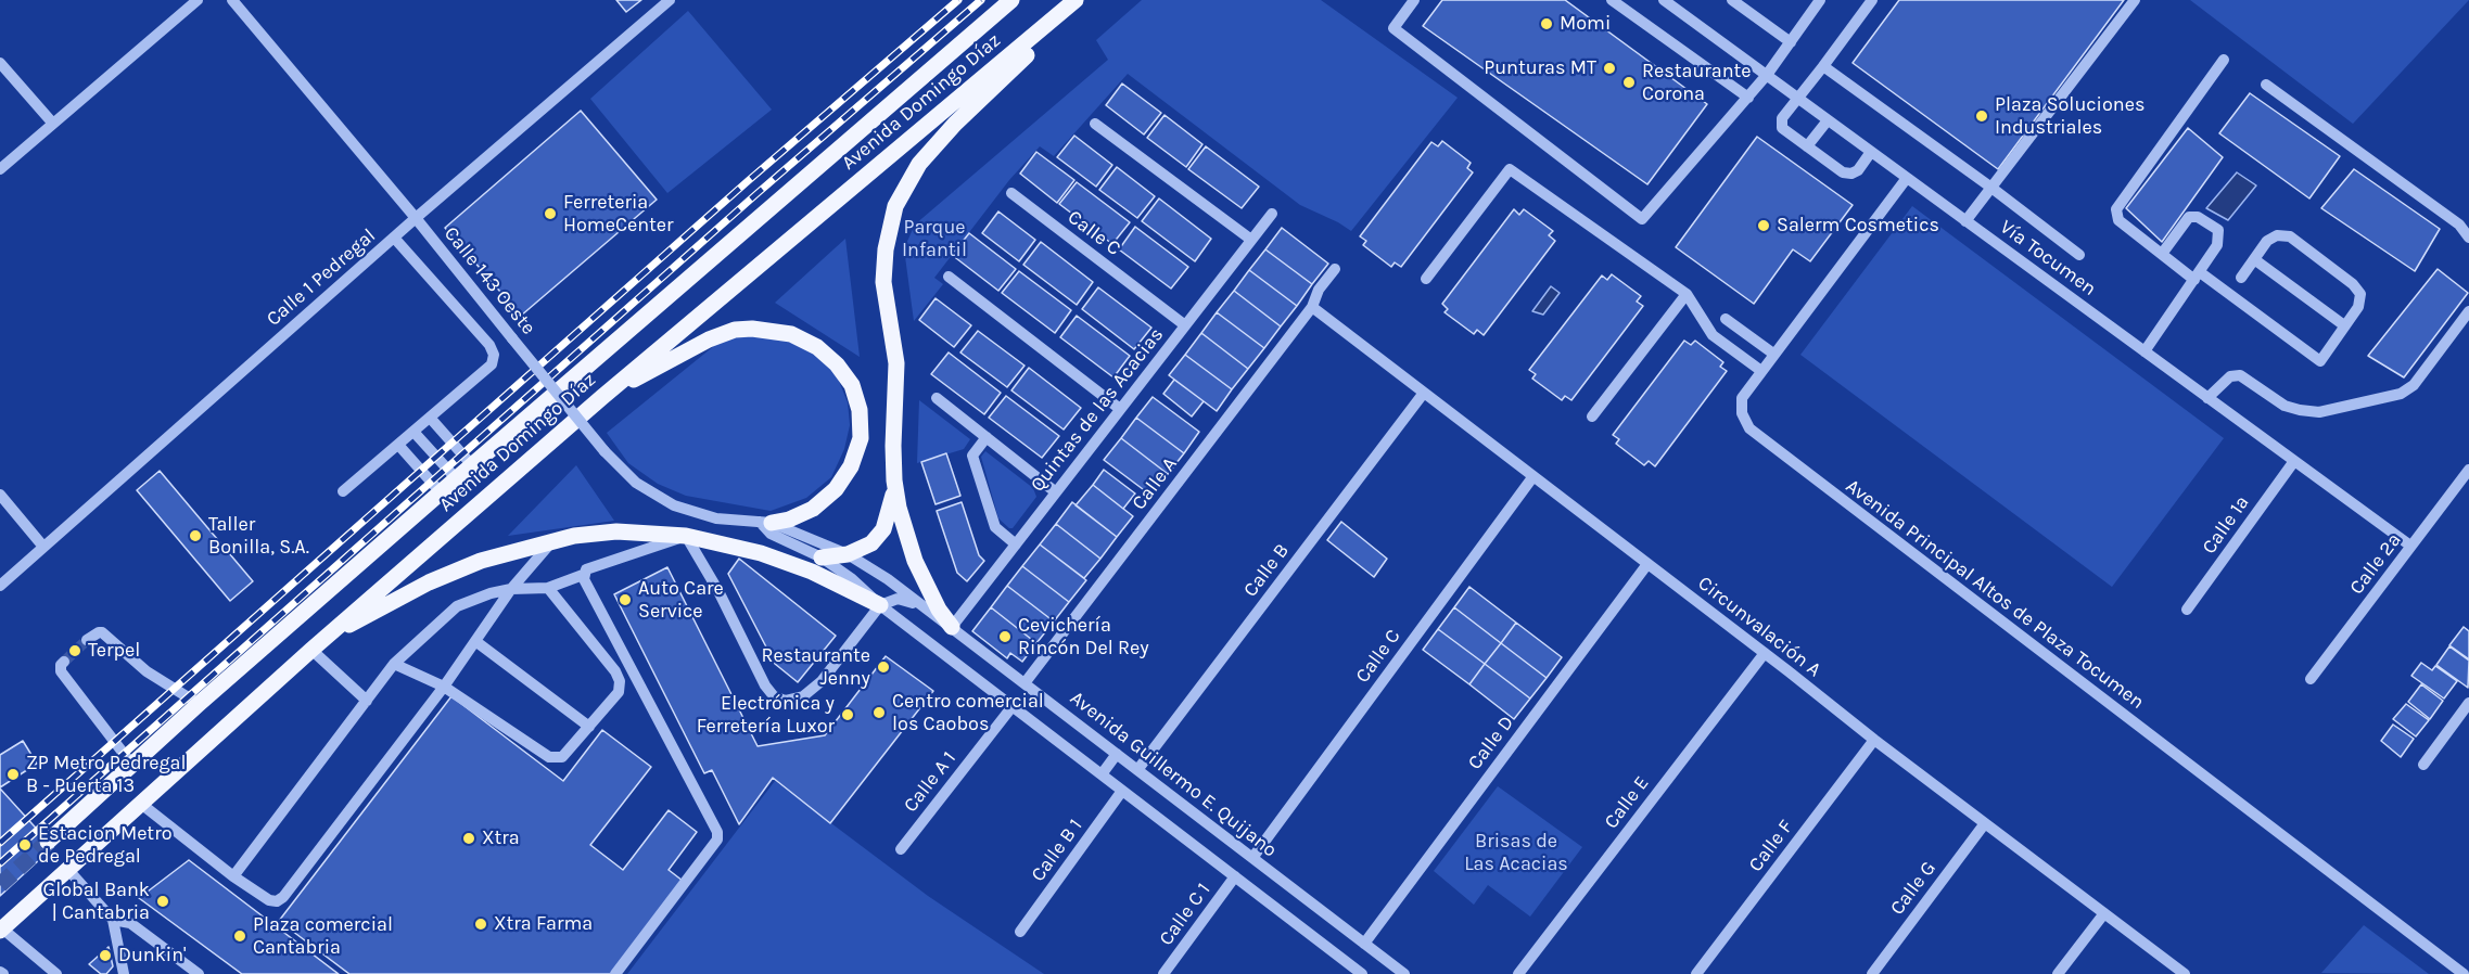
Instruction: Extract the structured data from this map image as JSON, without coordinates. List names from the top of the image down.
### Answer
{
  "streets": {
    "main road": ["Avenida Domingo Díaz"],
    "street": [
      "Calle C",
      "Vía Tocumen",
      "Calle 1 Pedregal",
      "Calle 143 Oeste",
      "Quintas de las Acacias",
      "Calle A",
      "Calle 1a",
      "Calle 2a",
      "Calle B",
      "Avenida Principal Altos de Plaza Tocumen",
      "Circunvalación A",
      "Calle D",
      "Avenida Guillermo E. Quijano",
      "Calle A 1",
      "Calle E",
      "Calle F",
      "Calle B 1",
      "Calle G",
      "Calle C 1"
    ]
  },
  "crossings": [
    ["Calle C", "Quintas de las Acacias"],
    ["Calle C", "Circunvalación A"],
    ["Calle C", "Avenida Guillermo E. Quijano"],
    ["Vía Tocumen", "Calle 1a"],
    ["Vía Tocumen", "Calle 2a"],
    ["Vía Tocumen", "Avenida Principal Altos de Plaza Tocumen"],
    ["Calle 1 Pedregal", "Calle 143 Oeste"],
    ["Calle 143 Oeste", "Avenida Guillermo E. Quijano"],
    ["Quintas de las Acacias", "Avenida Guillermo E. Quijano"],
    ["Calle A", "Circunvalación A"],
    ["Calle A", "Avenida Guillermo E. Quijano"],
    ["Calle B", "Circunvalación A"],
    ["Calle B", "Avenida Guillermo E. Quijano"],
    ["Circunvalación A", "Calle D"],
    ["Circunvalación A", "Calle E"],
    ["Circunvalación A", "Calle F"],
    ["Circunvalación A", "Calle G"],
    ["Calle D", "Avenida Guillermo E. Quijano"]
  ],
  "parks": ["Parque Infantil", "Brisas de Las Acacias"],
  "places": [
    "Momi",
    "Punturas MT",
    "Restaurante Corona",
    "Plaza Soluciones Industriales",
    "Ferreteria HomeCenter",
    "Salerm Cosmetics",
    "Taller Bonilla, S.A.",
    "Auto Care Service",
    "Cevichería Rincón Del Rey",
    "Terpel",
    "Restaurante Jenny",
    "Centro comercial los Caobos",
    "Electrónica y Ferretería Luxor",
    "ZP Metro Pedregal B - Puerta 13",
    "Xtra",
    "Estacion Metro de Pedregal",
    "Global Bank | Cantabria",
    "Xtra Farma",
    "Plaza comercial Cantabria",
    "Dunkin'"
  ]
}
